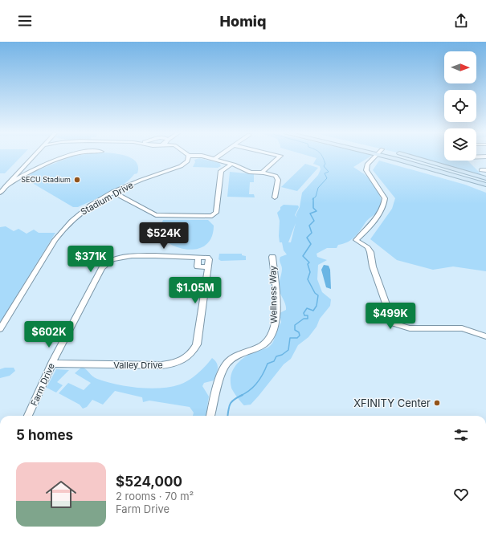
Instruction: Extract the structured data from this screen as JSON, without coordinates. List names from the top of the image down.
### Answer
{
  "streets": {
    "street": [
      "Stadium Drive",
      "Wellness Way",
      "Valley Drive",
      "Farm Drive"
    ]
  },
  "crossings": [
    ["Valley Drive", "Farm Drive"]
  ],
  "places": ["SECU Stadium", "XFINITY Center"],
  "north": "right",
  "page": {
    "header": "Homiq",
    "price": [
      "$524K",
      "$371K",
      "$1.05M",
      "$499K",
      "$602K"
    ],
    "heading": "5 homes",
    "list": [
      {
        "name": "$524,000",
        "note": "2 rooms · 70 m² · Farm Drive"
      }
    ]
  }
}
